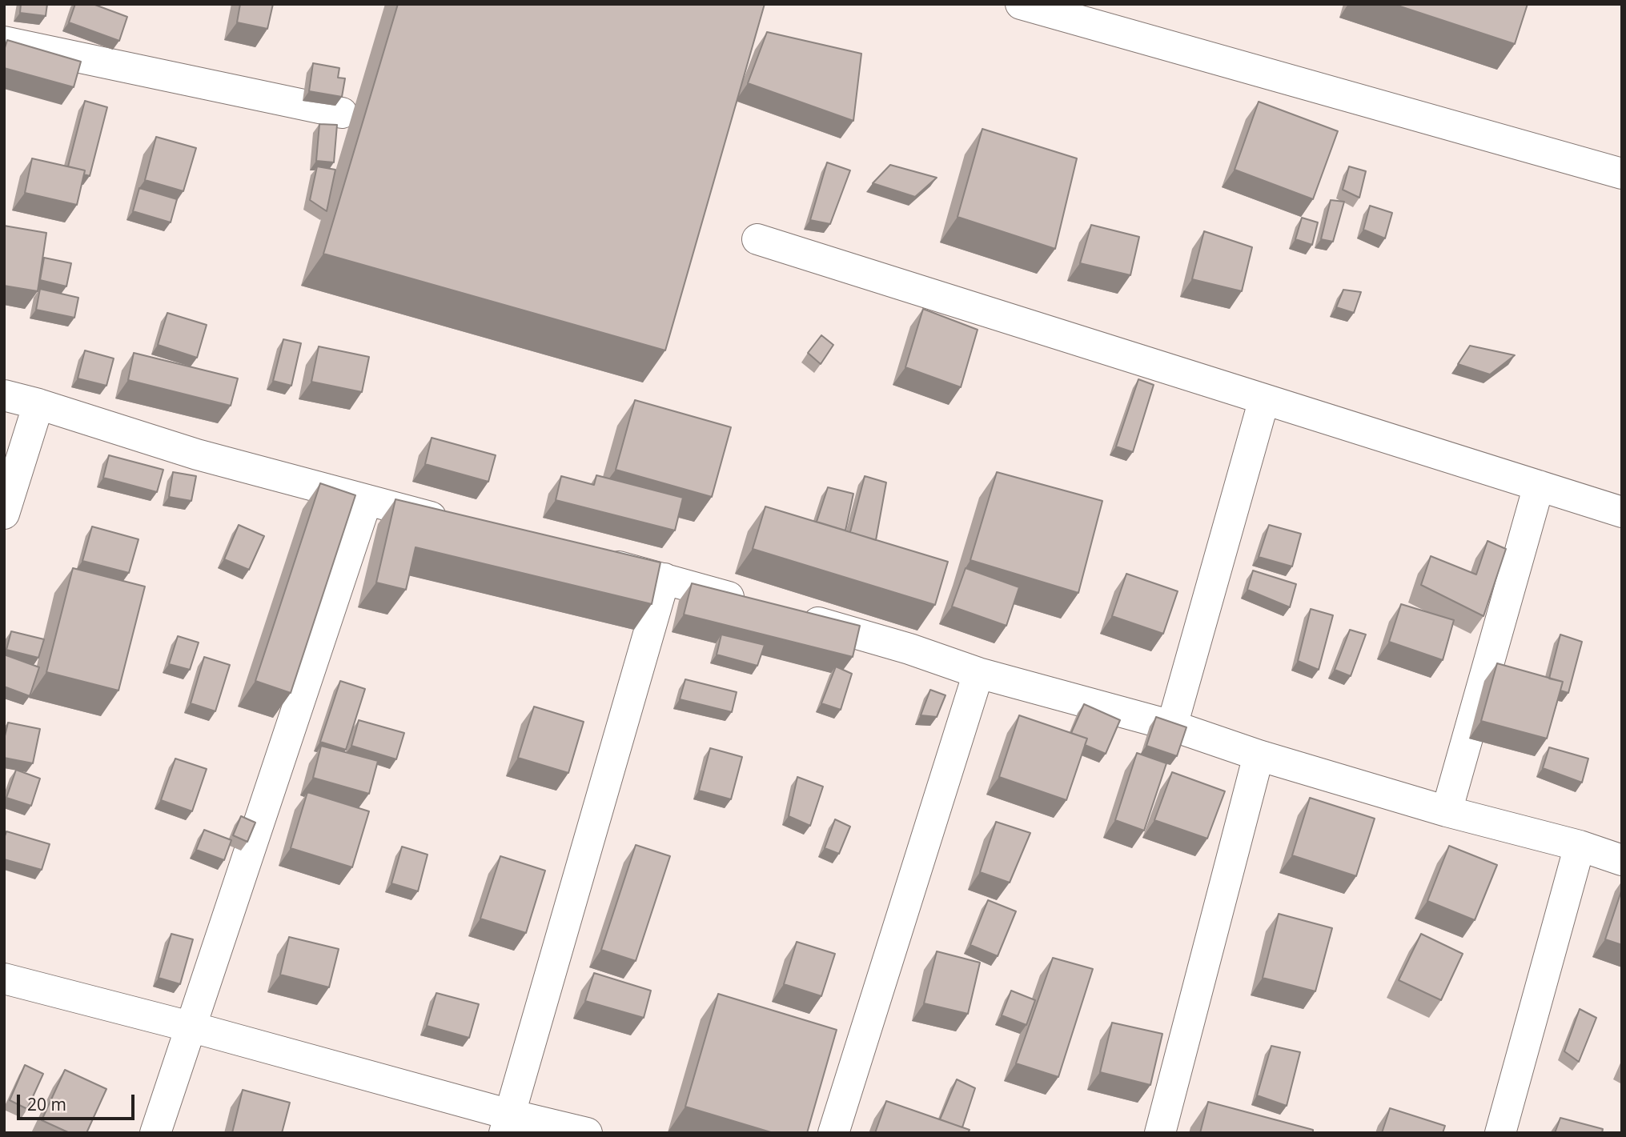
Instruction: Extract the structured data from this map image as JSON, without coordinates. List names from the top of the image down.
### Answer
{
  "scale_bar": "20 m"
}
